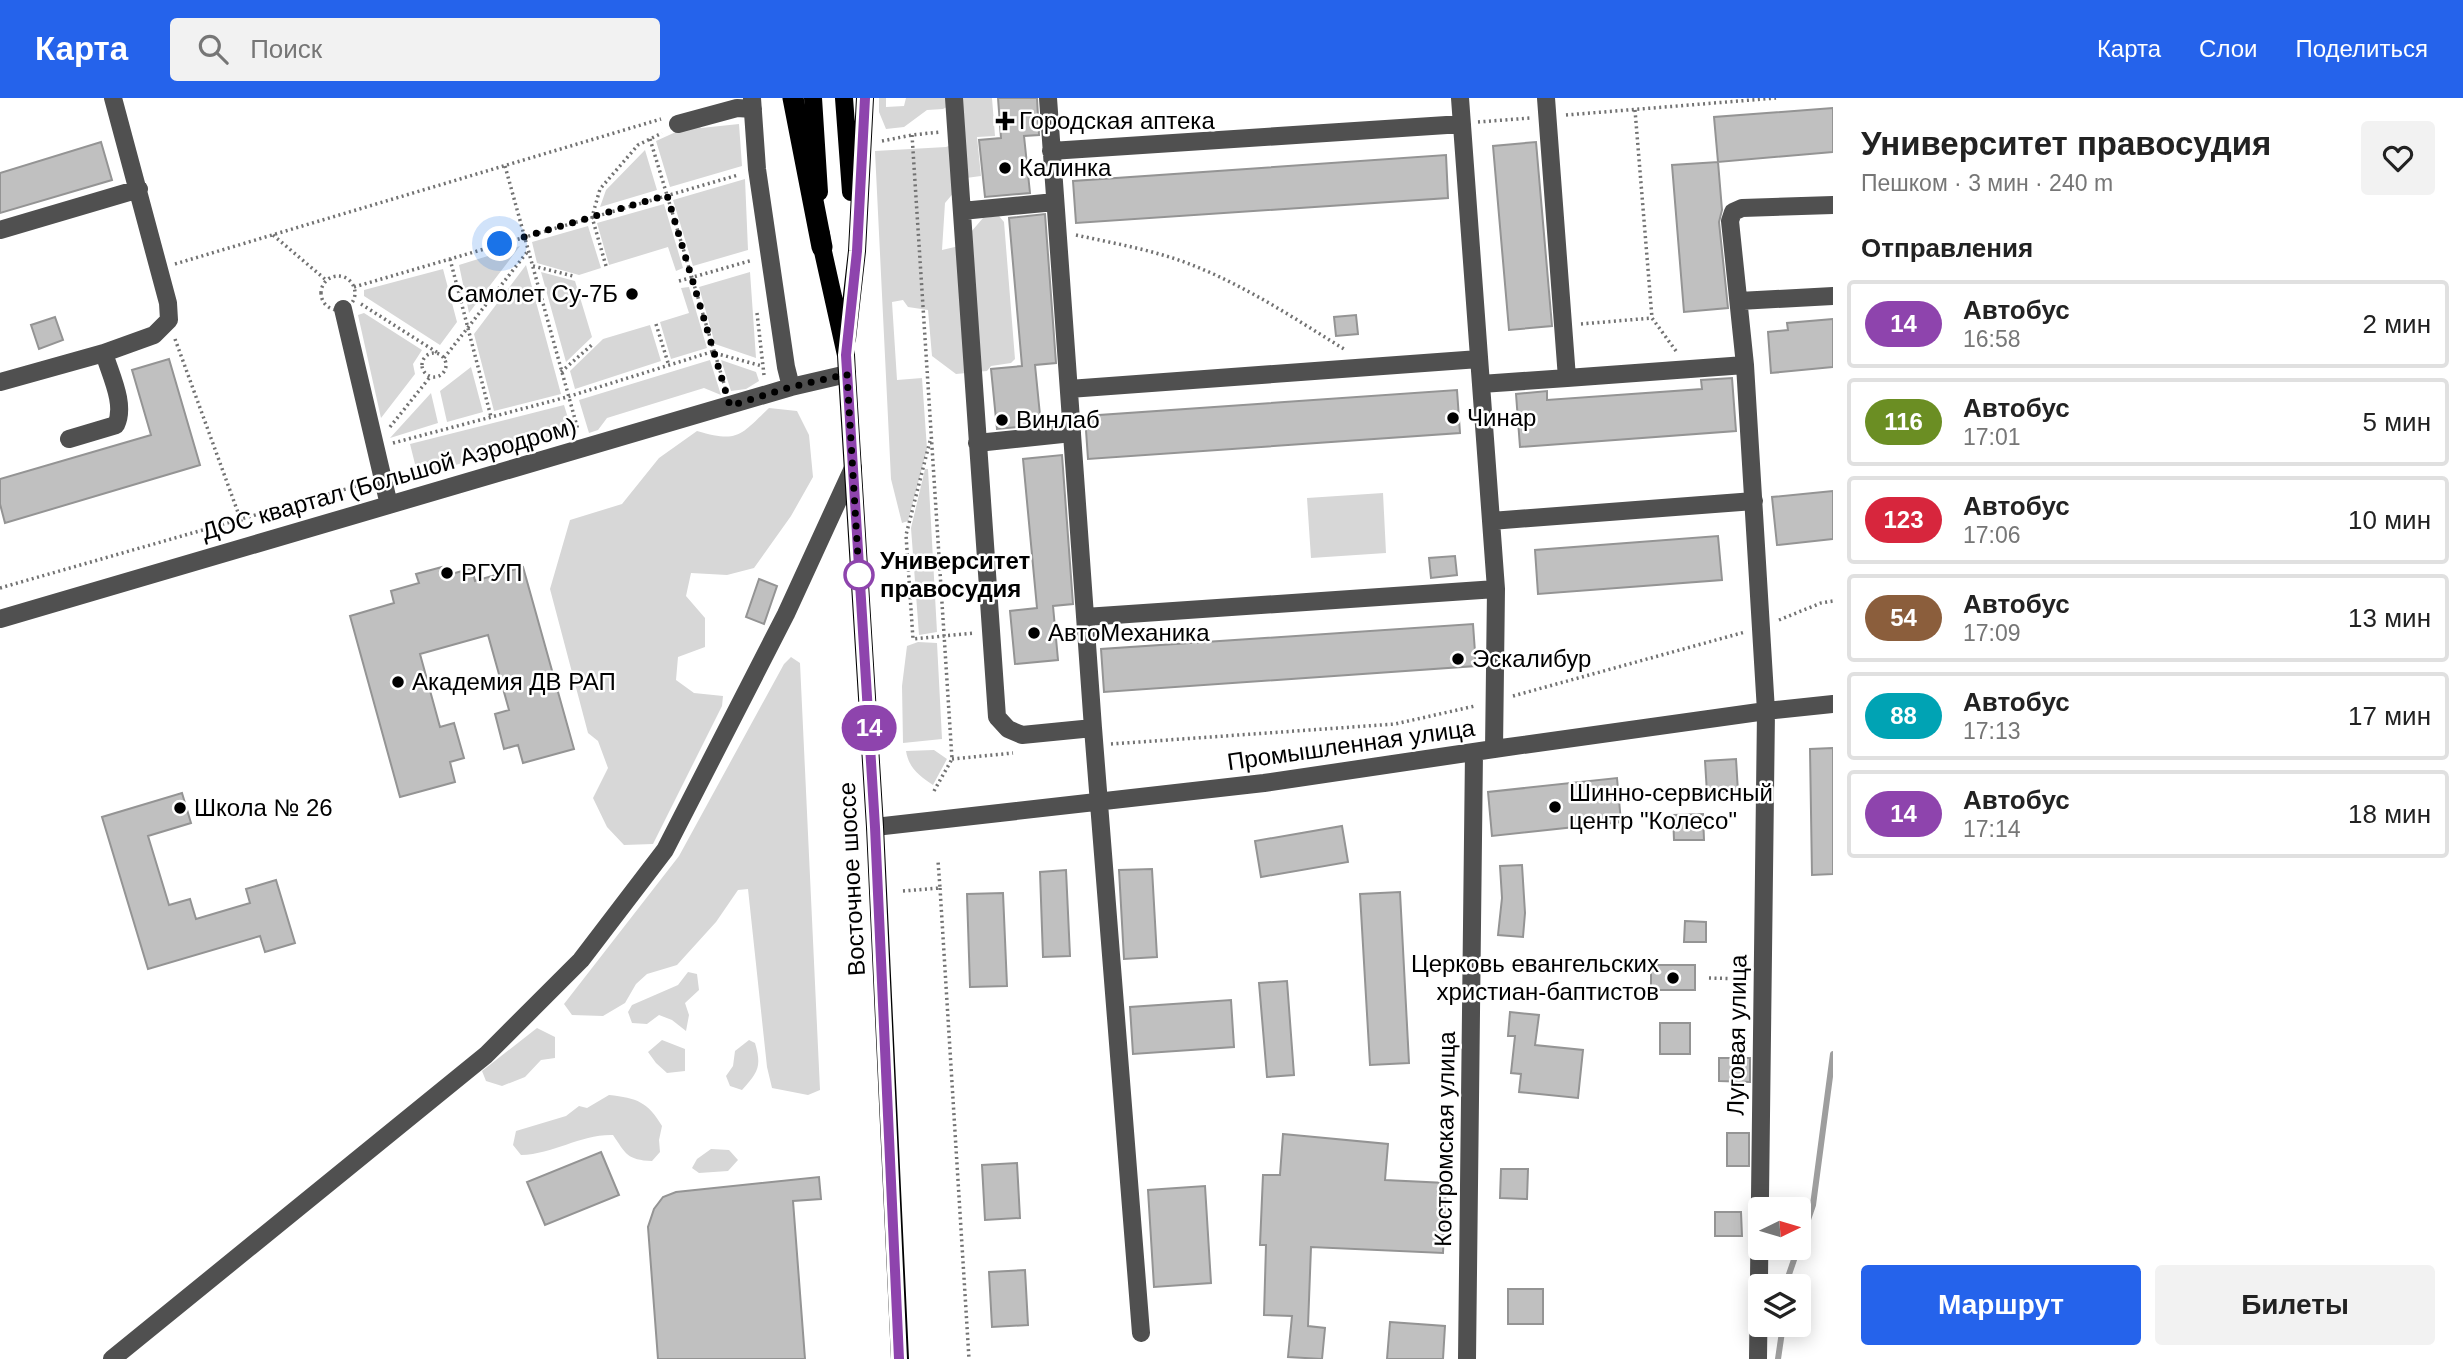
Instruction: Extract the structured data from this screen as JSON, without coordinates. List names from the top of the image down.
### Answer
{
  "streets": {
    "main road": ["Восточное шоссе"],
    "street": [
      "ДОС квартал (Большой Аэродром)",
      "Промышленная улица",
      "Луговая улица",
      "Костромская улица"
    ]
  },
  "crossings": [
    ["ДОС квартал (Большой Аэродром)", "Восточное шоссе"],
    ["Промышленная улица", "Восточное шоссе"],
    ["Промышленная улица", "Луговая улица"],
    ["Промышленная улица", "Костромская улица"]
  ],
  "places": {
    "health": ["Городская аптека"],
    "other": [
      "Калинка",
      "Самолет Су-7Б",
      "Чинар",
      "Винлаб",
      "РГУП",
      "Университет правосудия",
      "АвтоМеханика",
      "Эскалибур",
      "Академия ДВ РАП",
      "Шинно-сервисный центр \"Колесо\"",
      "Школа № 26",
      "Церковь евангельских христиан-баптистов"
    ]
  },
  "lines": ["bus line 14"],
  "north": "right",
  "page": {
    "header": "Карта",
    "search": "Поиск",
    "nav": ["Карта", "Слои", "Поделиться"],
    "on_map": "14",
    "heading": [
      ["Университет правосудия", "Пешком · 3 мин · 240 m"],
      "Отправления"
    ],
    "list": [
      {
        "mark": "14",
        "name": "Автобус",
        "note": "16:58",
        "value": "2 мин"
      },
      {
        "mark": "116",
        "name": "Автобус",
        "note": "17:01",
        "value": "5 мин"
      },
      {
        "mark": "123",
        "name": "Автобус",
        "note": "17:06",
        "value": "10 мин"
      },
      {
        "mark": "54",
        "name": "Автобус",
        "note": "17:09",
        "value": "13 мин"
      },
      {
        "mark": "88",
        "name": "Автобус",
        "note": "17:13",
        "value": "17 мин"
      },
      {
        "mark": "14",
        "name": "Автобус",
        "note": "17:14",
        "value": "18 мин"
      }
    ],
    "buttons": ["Маршрут", "Билеты"]
  }
}
